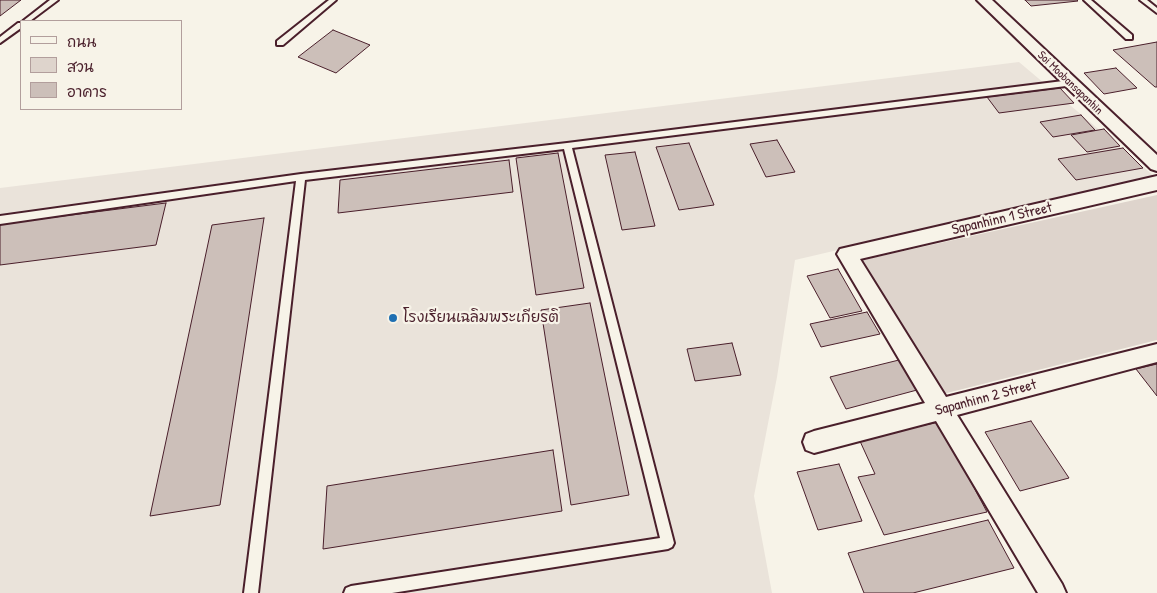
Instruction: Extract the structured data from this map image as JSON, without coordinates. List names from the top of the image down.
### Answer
{
  "streets": {
    "street": ["Soi Moobansapanhin", "Sapanhinn 2 Street"]
  },
  "places": ["โรงเรียนเฉลิมพระเกียรติ"],
  "legend": ["ถนน", "สวน", "อาคาร"]
}
